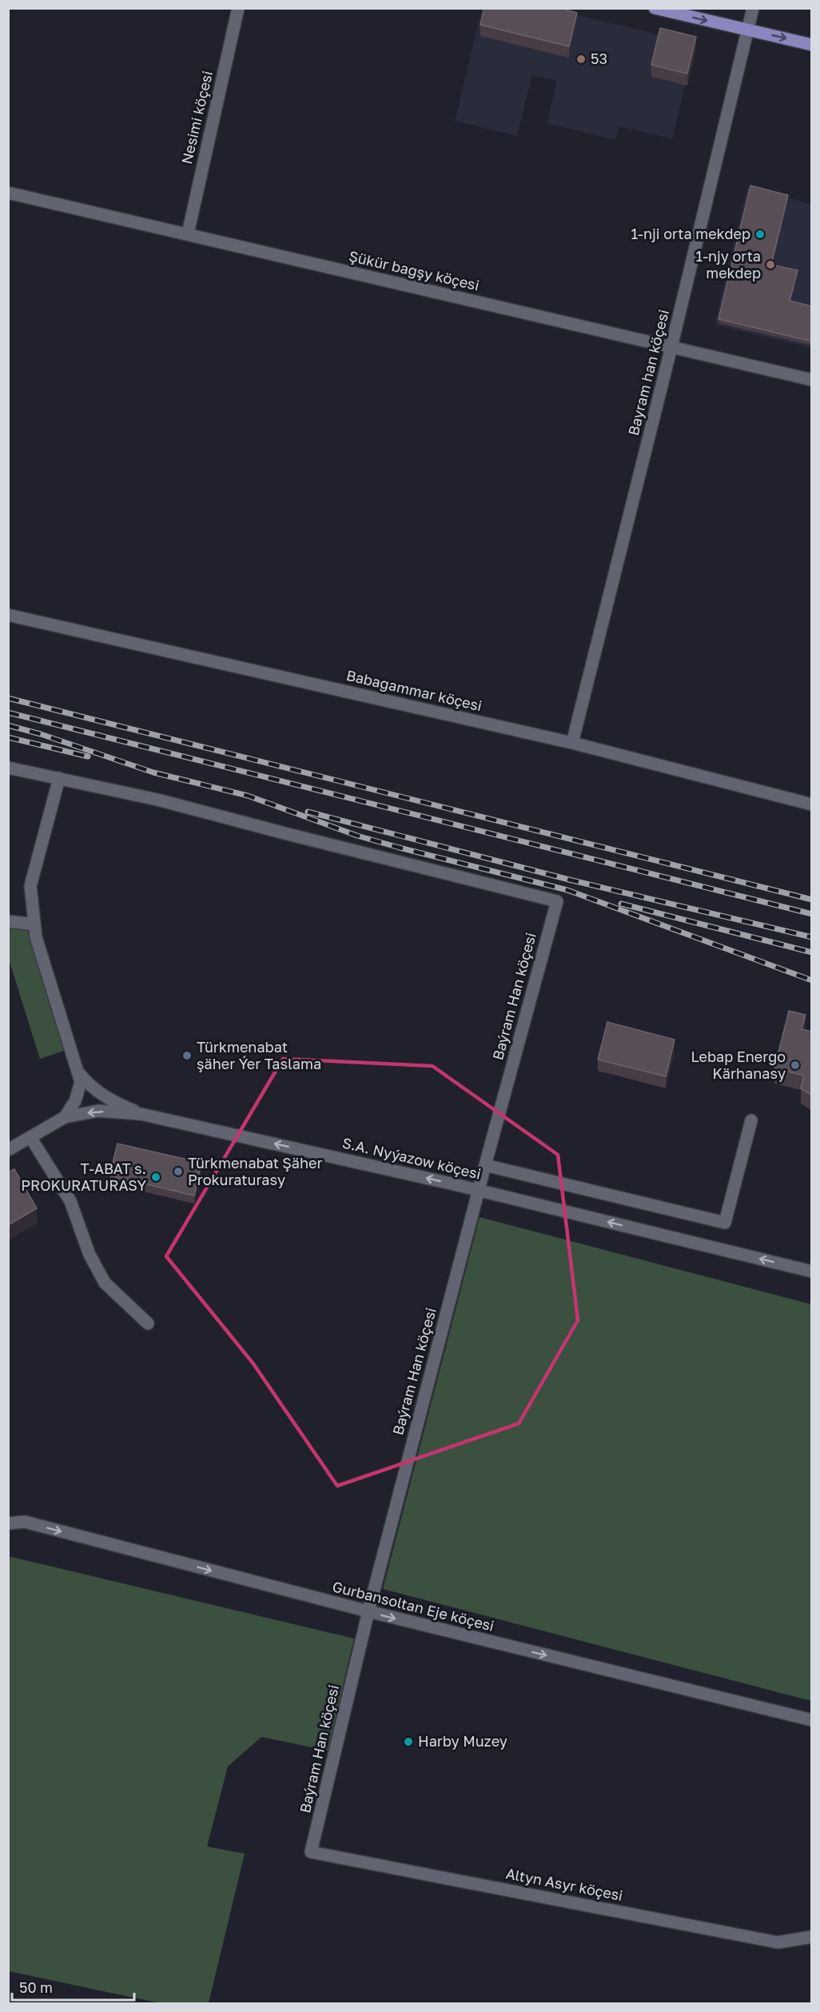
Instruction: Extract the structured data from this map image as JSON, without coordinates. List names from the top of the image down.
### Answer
{
  "streets": {
    "street": [
      "Nesimi köçesi",
      "Şükür bagşy köçesi",
      "Bayram han köçesi",
      "Babagammar köçesi",
      "Baýram Han köçesi",
      "S.A. Nyýazow köçesi",
      "Gurbansoltan Eje köçesi",
      "Altyn Asyr köçesi"
    ]
  },
  "crossings": [
    ["Nesimi köçesi", "Şükür bagşy köçesi"],
    ["Şükür bagşy köçesi", "Bayram han köçesi"],
    ["Bayram han köçesi", "Babagammar köçesi"],
    ["Baýram Han köçesi", "S.A. Nyýazow köçesi"],
    ["Baýram Han köçesi", "Gurbansoltan Eje köçesi"],
    ["Baýram Han köçesi", "Altyn Asyr köçesi"]
  ],
  "one_way": ["S.A. Nyýazow köçesi", "Gurbansoltan Eje köçesi"],
  "places": [
    "53",
    "1-nji orta mekdep",
    "1-njy orta mekdep",
    "Türkmenabat şäher Ýer Taslama",
    "Lebap Energo Kärhanasy",
    "Türkmenabat Şäher Prokuraturasy",
    "T-ABAT s. PROKURATURASY",
    "Harby Muzey"
  ],
  "scale_bar": "50 m"
}
